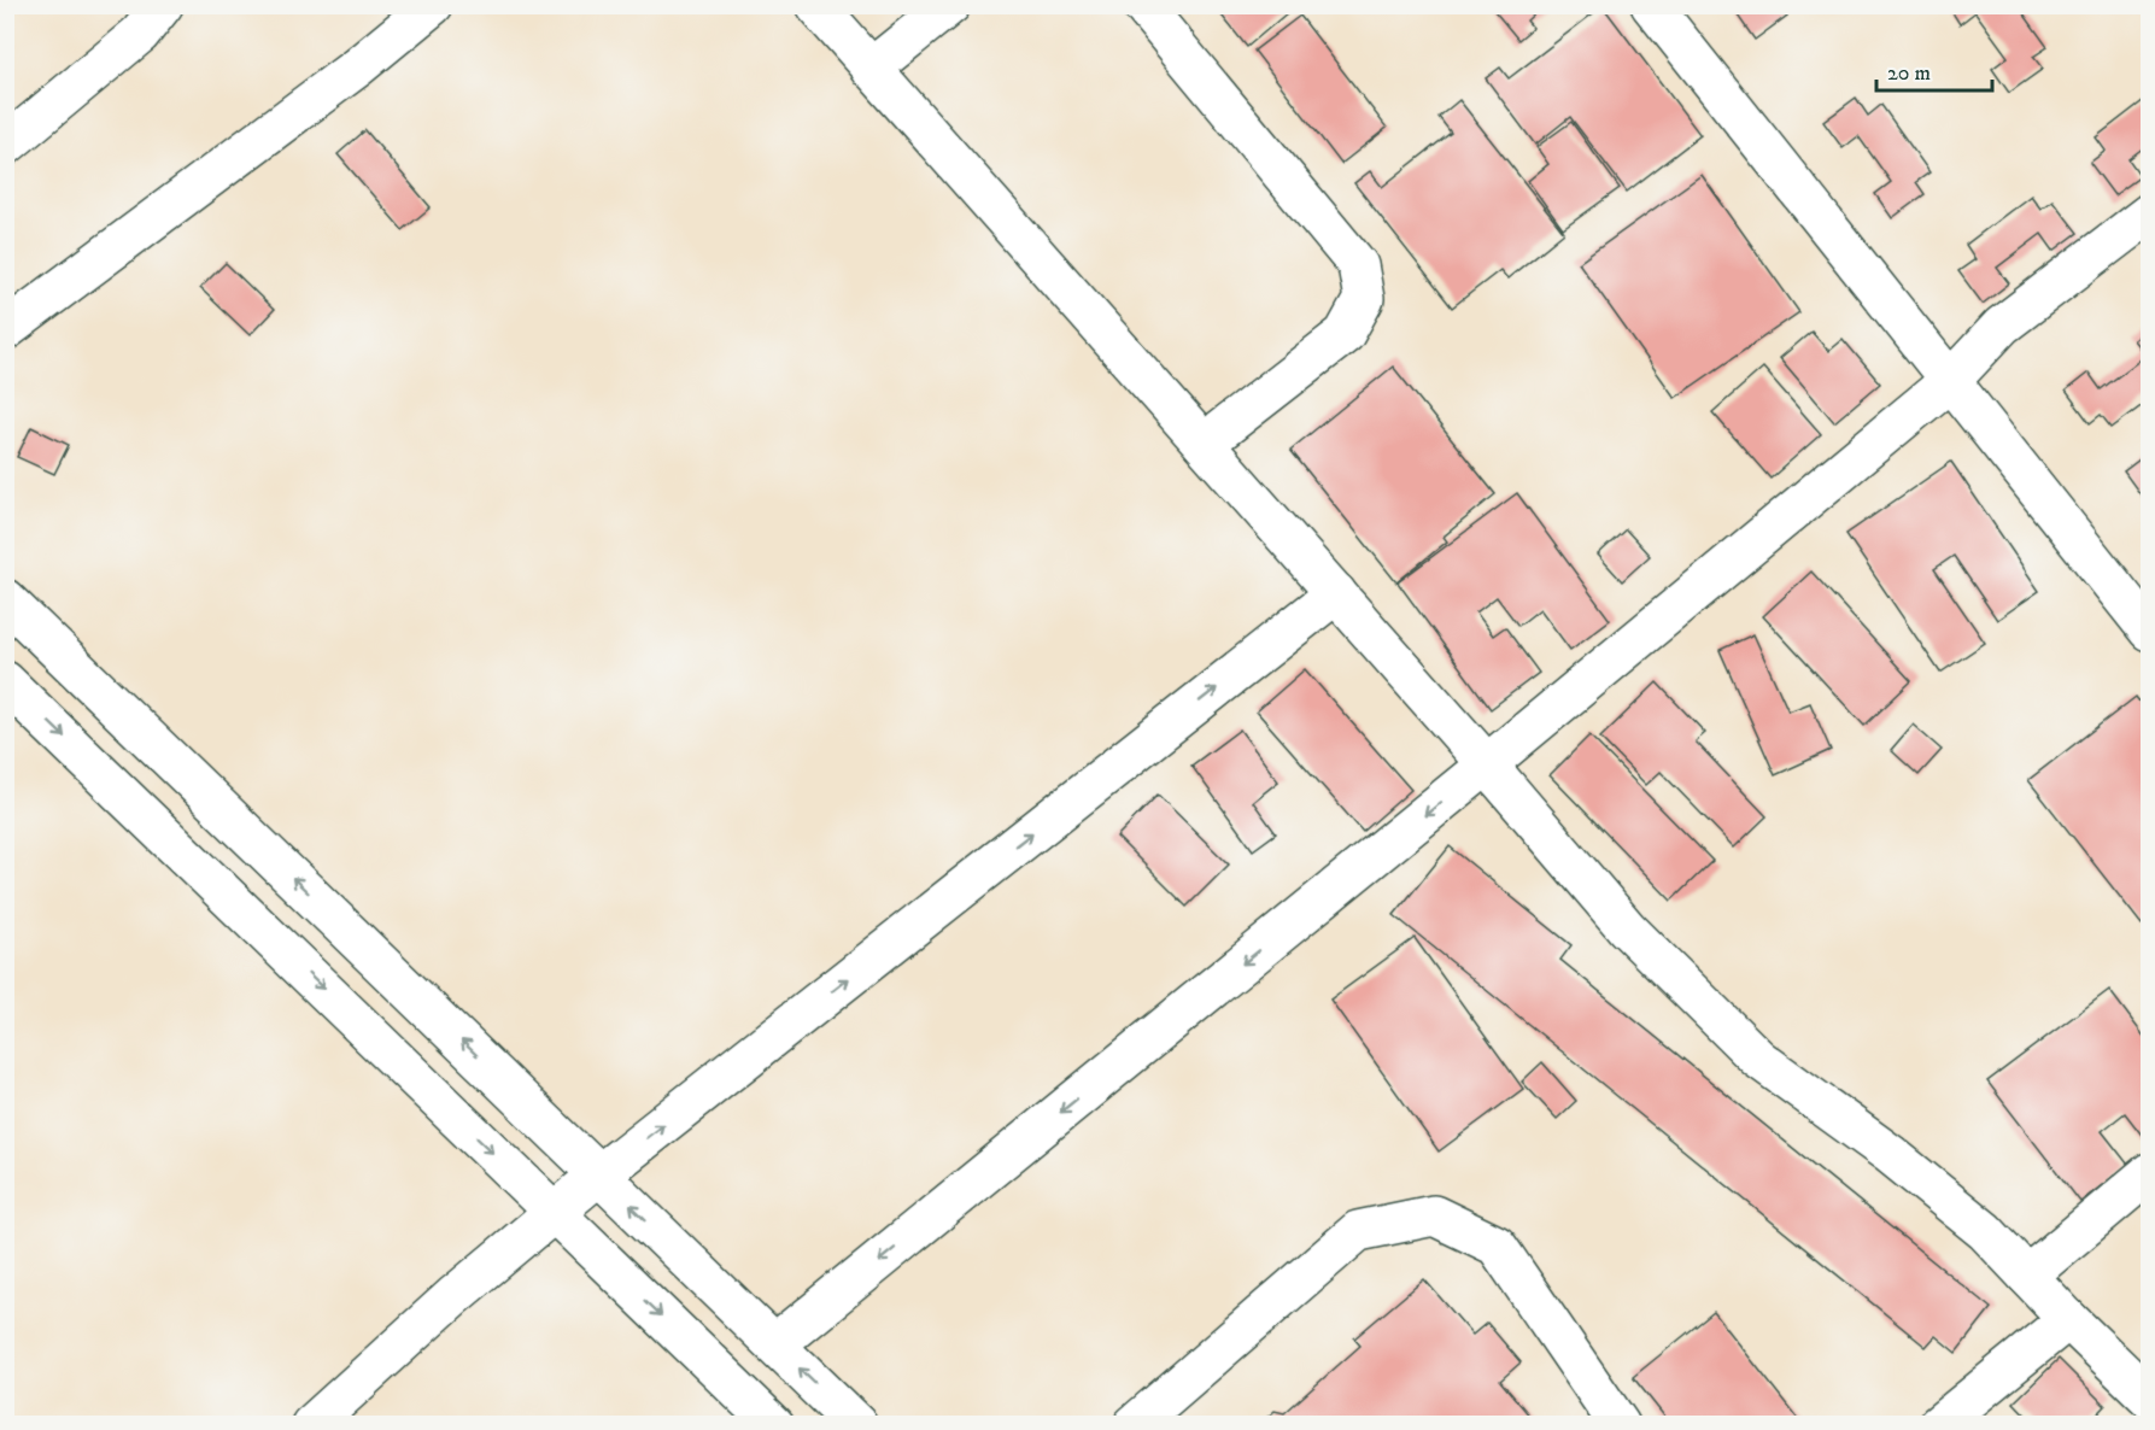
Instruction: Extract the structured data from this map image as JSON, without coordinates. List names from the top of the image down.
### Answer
{
  "scale_bar": "20 m"
}
